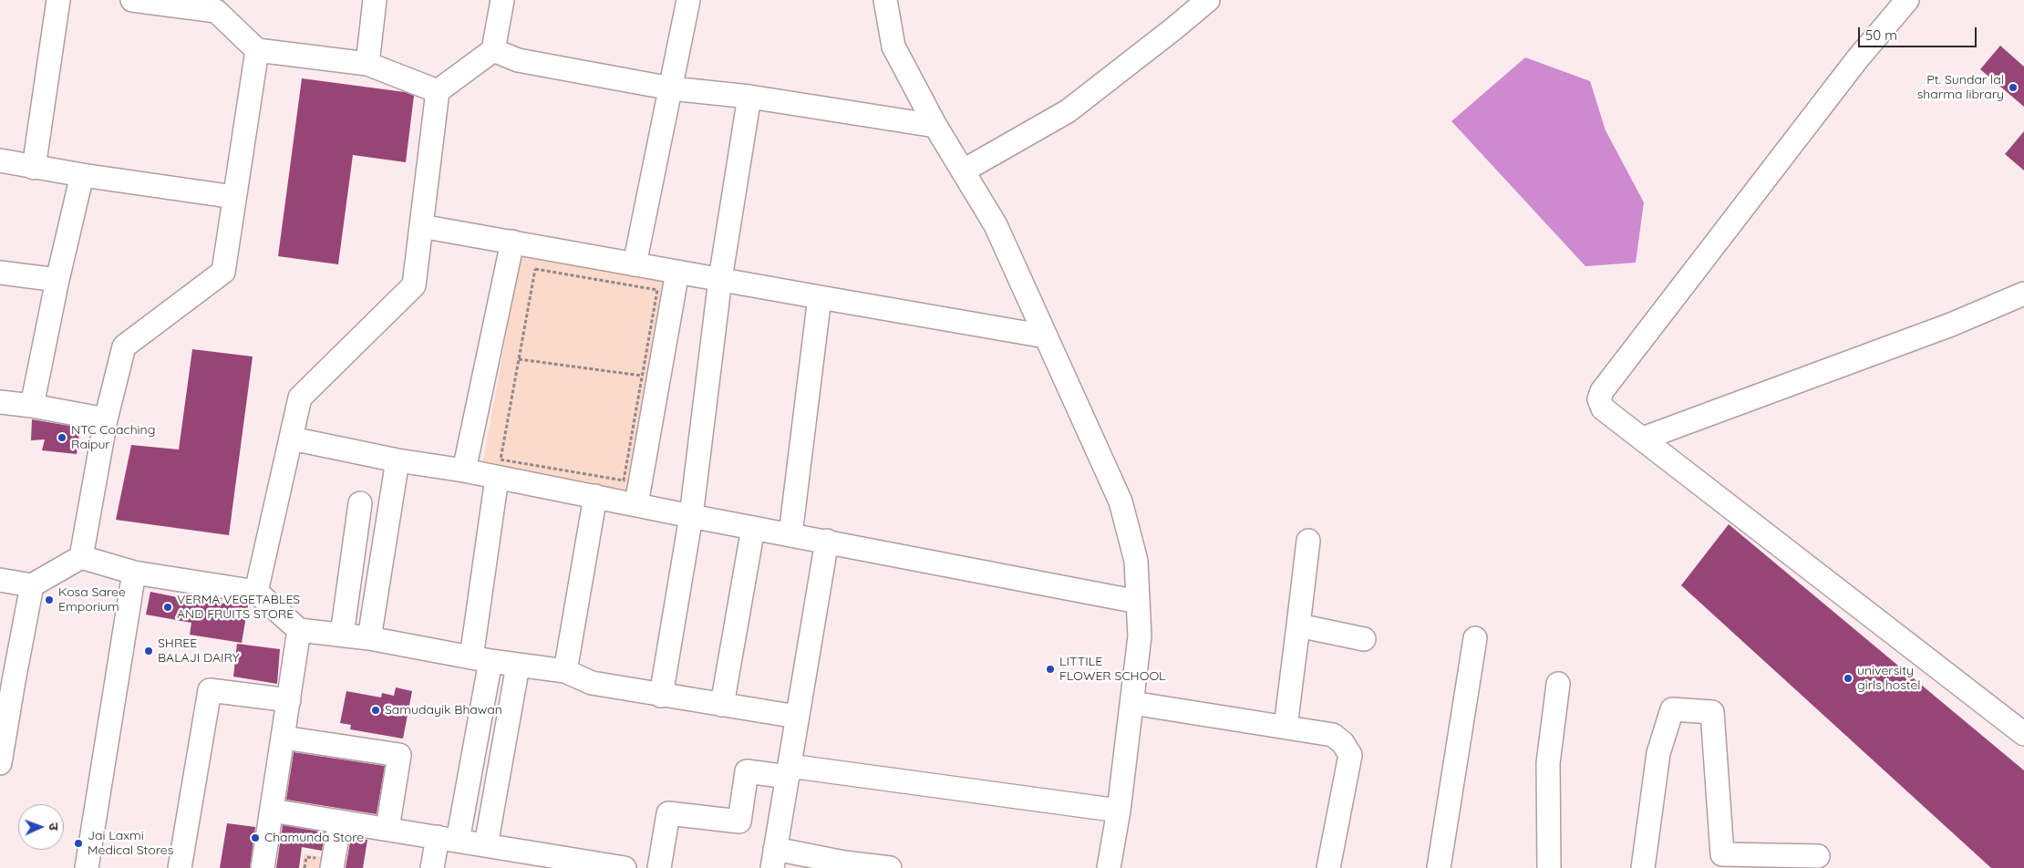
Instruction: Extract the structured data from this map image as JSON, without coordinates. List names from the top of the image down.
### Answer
{
  "places": [
    "Pt. Sundar lal sharma library",
    "NTC Coaching Raipur",
    "Kosa Saree Emporium",
    "VERMA VEGETABLES AND FRUITS STORE",
    "SHREE BALAJI DAIRY",
    "LITTILE FLOWER SCHOOL",
    "university girls hostel",
    "Samudayik Bhawan",
    "Chamunda Store",
    "Jai Laxmi Medical Stores"
  ],
  "scale_bar": "50 m",
  "north": "right"
}
